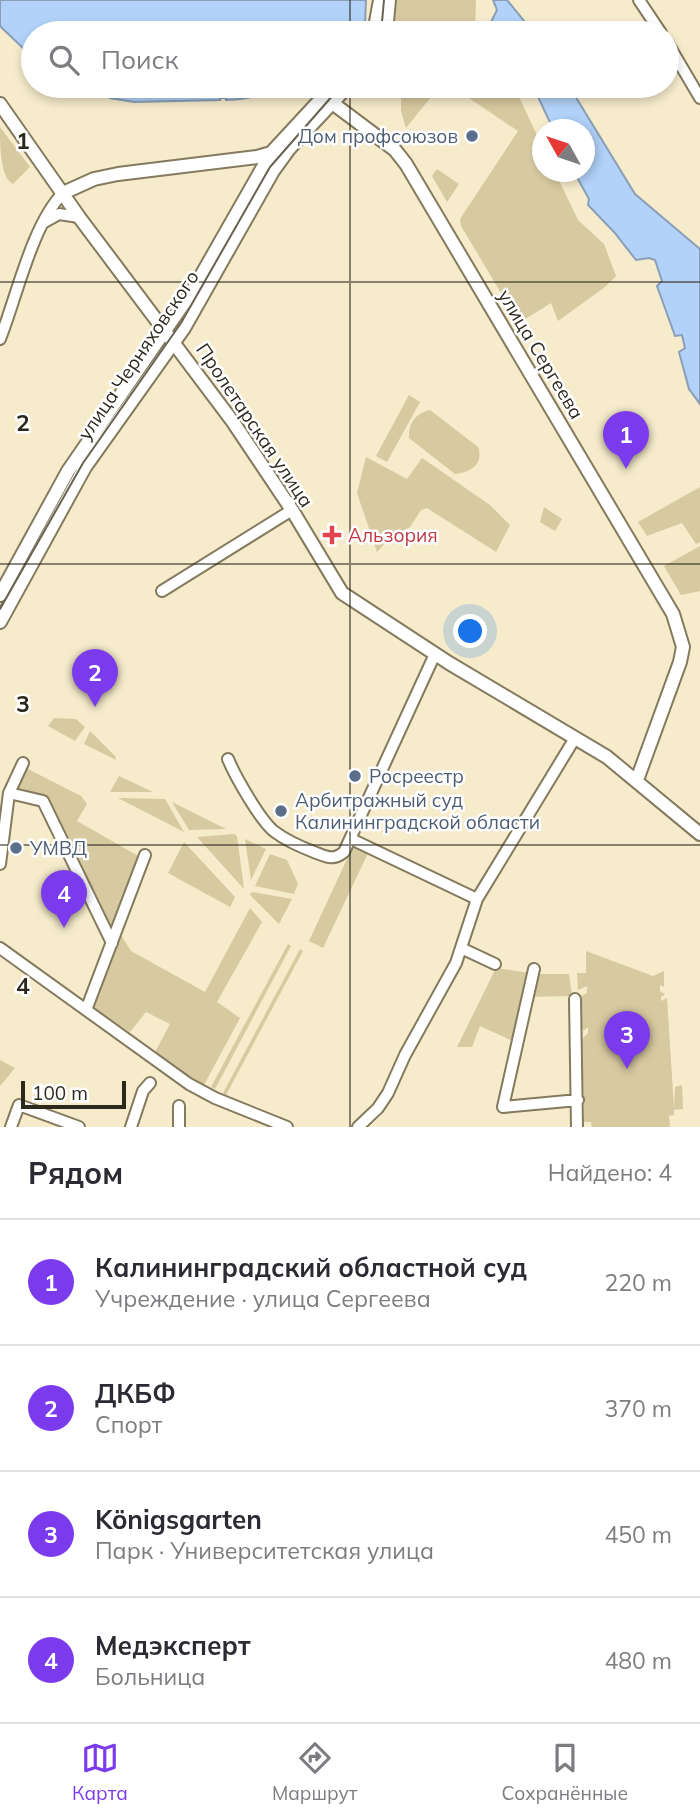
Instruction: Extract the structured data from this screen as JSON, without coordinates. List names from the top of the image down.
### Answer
{
  "streets": {
    "main road": ["улица Сергеева", "улица Черняховского", "Пролетарская улица"]
  },
  "crossings": [
    ["улица Сергеева", "улица Черняховского"],
    ["улица Сергеева", "Пролетарская улица"],
    ["улица Черняховского", "Пролетарская улица"]
  ],
  "places": {
    "other": [
      "Дом профсоюзов",
      "Росрeeстр",
      "Арбитражный суд Калининградской области",
      "УМВД"
    ],
    "health": ["Альзория"]
  },
  "scale_bar": "100 m",
  "north": "top left",
  "page": {
    "search": "Поиск",
    "pins": [
      "1",
      "2",
      "4",
      "3"
    ],
    "scale": "100 m",
    "heading": ["Рядом", "Найдено: 4"],
    "list": [
      {
        "mark": "1",
        "name": "Калининградский областной суд",
        "note": "Учреждение · улица Сергеева",
        "value": "220 m"
      },
      {
        "mark": "2",
        "name": "ДКБФ",
        "note": "Спорт",
        "value": "370 m"
      },
      {
        "mark": "3",
        "name": "Königsgarten",
        "note": "Парк · Университетская улица",
        "value": "450 m"
      },
      {
        "mark": "4",
        "name": "Медэксперт",
        "note": "Больница",
        "value": "480 m"
      }
    ],
    "nav": ["Карта", "Маршрут", "Сохранённые"]
  },
  "grid": {
    "rows": [
      "1",
      "2",
      "3",
      "4"
    ]
  }
}
